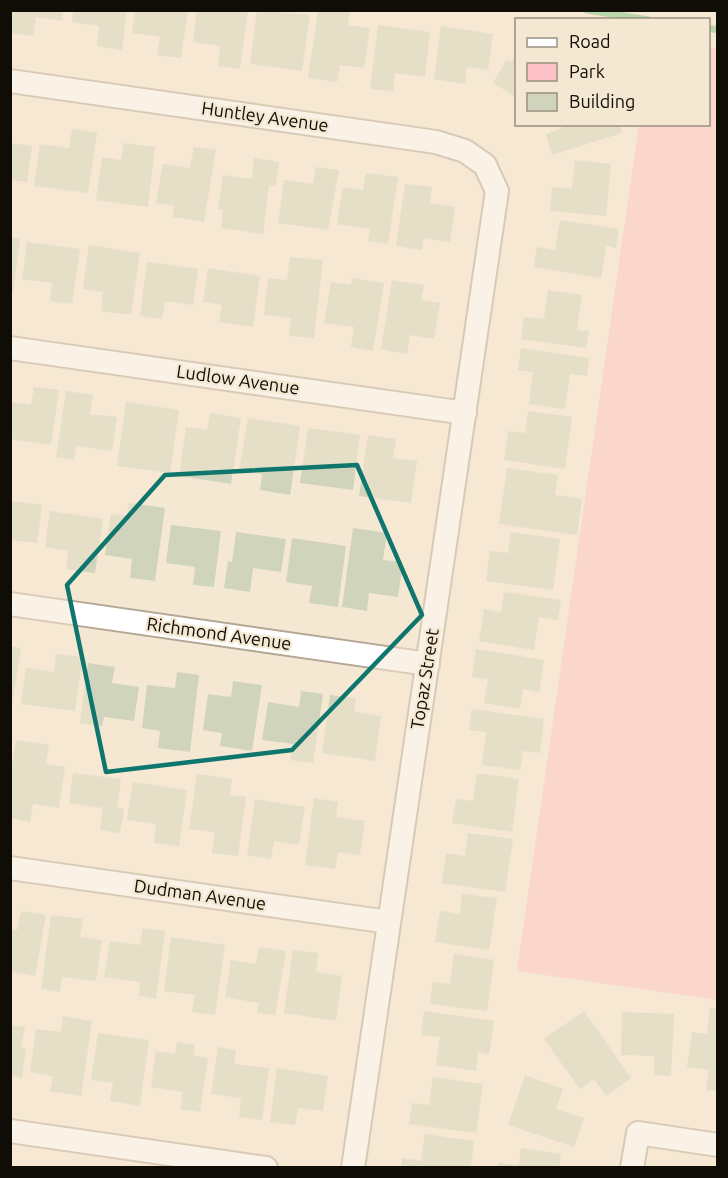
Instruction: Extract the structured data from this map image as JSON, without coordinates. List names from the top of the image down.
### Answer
{
  "streets": {
    "street": [
      "Huntley Avenue",
      "Ludlow Avenue",
      "Richmond Avenue",
      "Topaz Street",
      "Dudman Avenue"
    ]
  },
  "crossings": [
    ["Huntley Avenue", "Topaz Street"],
    ["Ludlow Avenue", "Topaz Street"],
    ["Richmond Avenue", "Topaz Street"],
    ["Topaz Street", "Dudman Avenue"]
  ],
  "legend": ["Road", "Park", "Building"]
}
